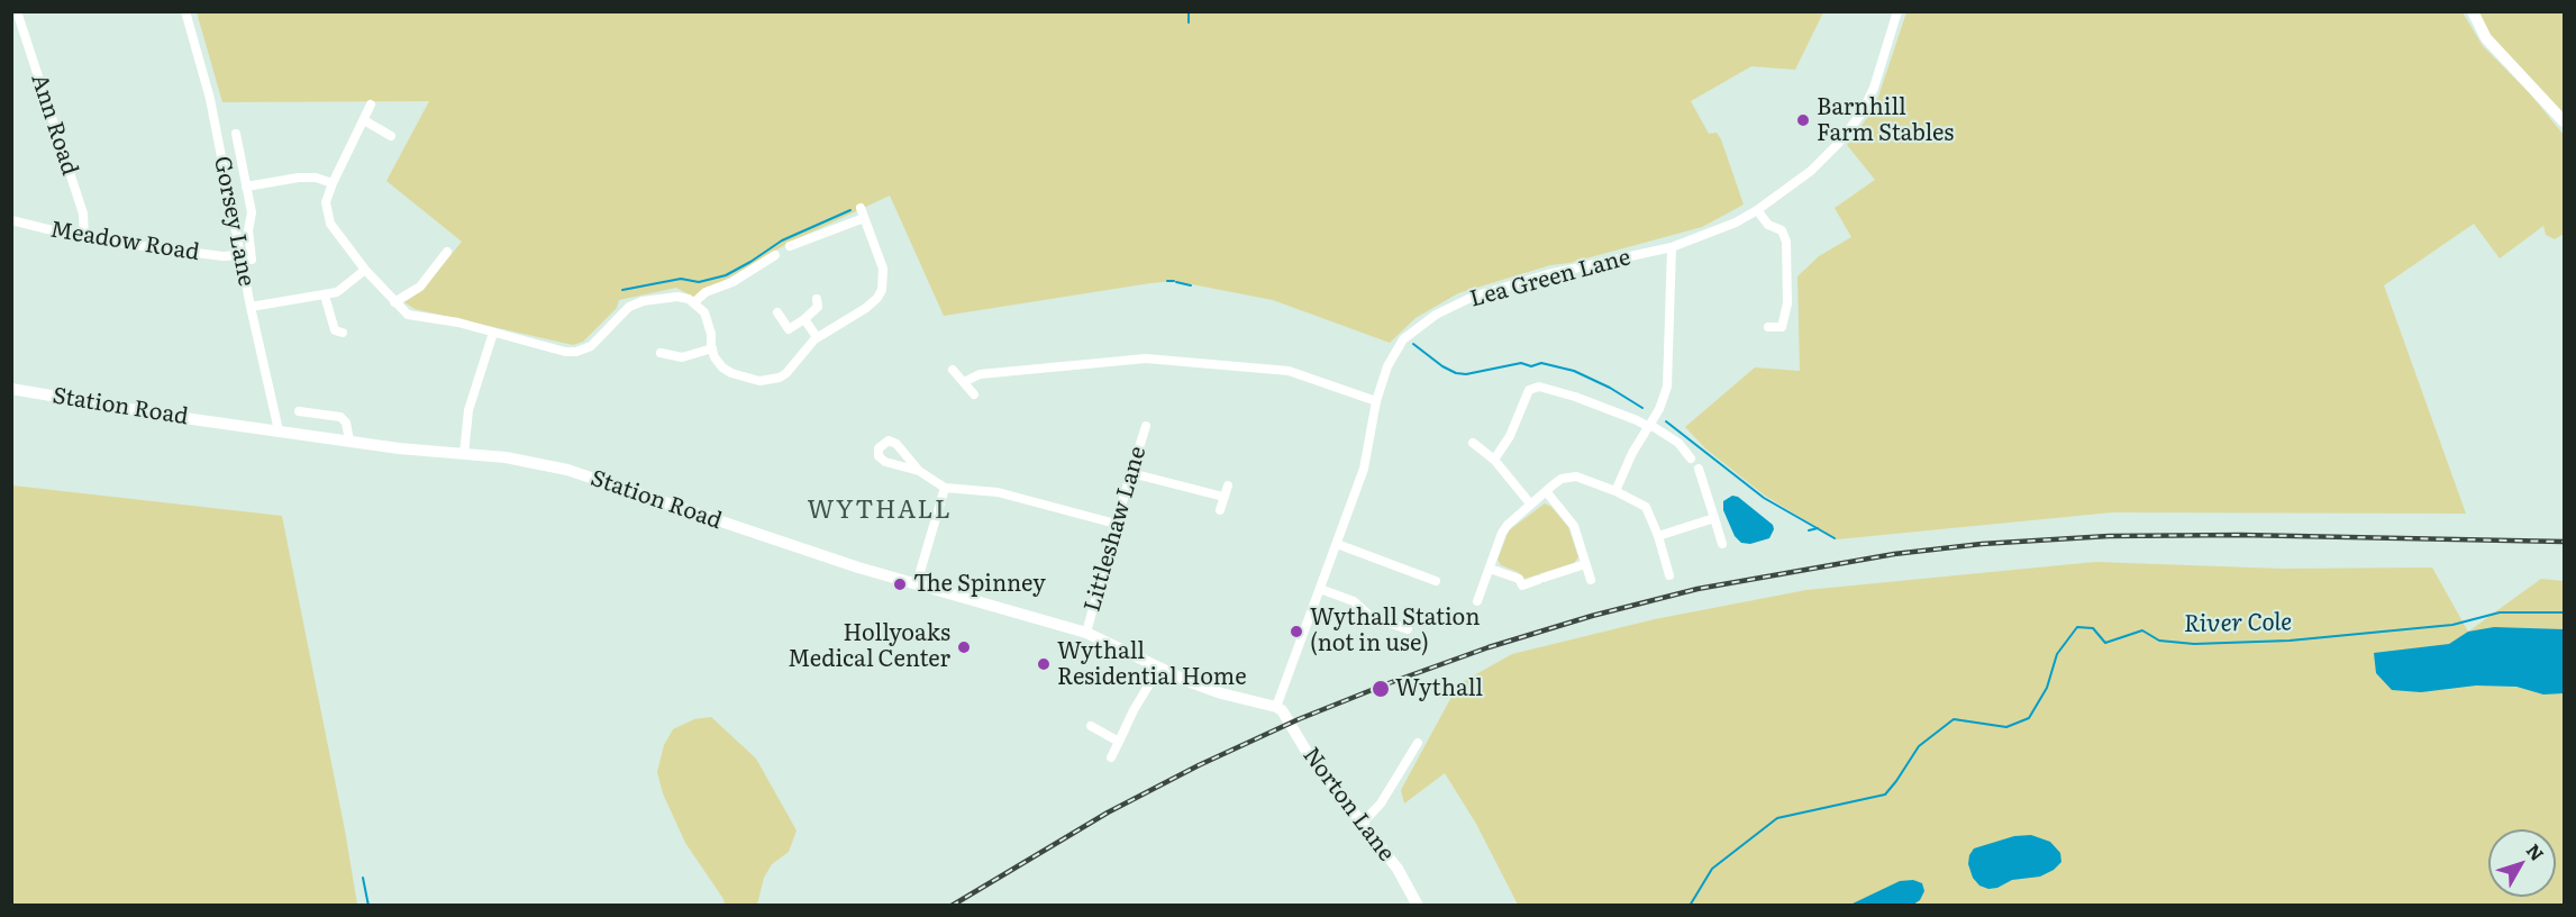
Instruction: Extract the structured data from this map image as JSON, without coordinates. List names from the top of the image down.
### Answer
{
  "streets": {
    "street": [
      "Ann Road",
      "Gorsey Lane",
      "Meadow Road",
      "Lea Green Lane",
      "Station Road",
      "Littleshaw Lane",
      "Norton Lane"
    ]
  },
  "crossings": [
    ["Ann Road", "Meadow Road"],
    ["Gorsey Lane", "Meadow Road"],
    ["Gorsey Lane", "Station Road"],
    ["Lea Green Lane", "Station Road"],
    ["Lea Green Lane", "Norton Lane"],
    ["Station Road", "Littleshaw Lane"],
    ["Station Road", "Norton Lane"]
  ],
  "districts": ["WYTHALL"],
  "water": ["River Cole"],
  "places": [
    "Barnhill Farm Stables",
    "The Spinney",
    "Wythall Station (not in use)",
    "Hollyoaks Medical Center",
    "Wythall Residential Home",
    "Wythall"
  ],
  "north": "top right"
}
